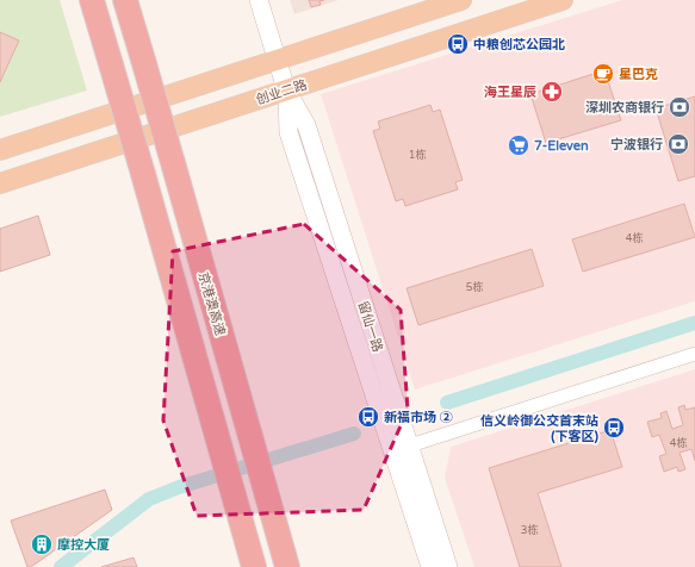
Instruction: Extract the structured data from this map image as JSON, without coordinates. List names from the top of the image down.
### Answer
{
  "streets": {
    "highway": ["京港澳高速"],
    "main road": ["创业二路", "留仙一路"]
  },
  "crossings": [
    ["创业二路", "留仙一路"]
  ],
  "places": {
    "bus stop": ["中粮创芯公园北", "新福市场 ②", "信义岭御公交首末站 (下客区)"],
    "cafe": ["星巴克"],
    "pharmacy": ["海王星辰"],
    "bank": ["深圳农商银行", "宁波银行"],
    "supermarket": ["7-Eleven"],
    "building": ["摩控大厦"]
  },
  "house_numbers": [
    "1栋",
    "4栋",
    "5栋",
    "4栋",
    "3栋"
  ]
}
